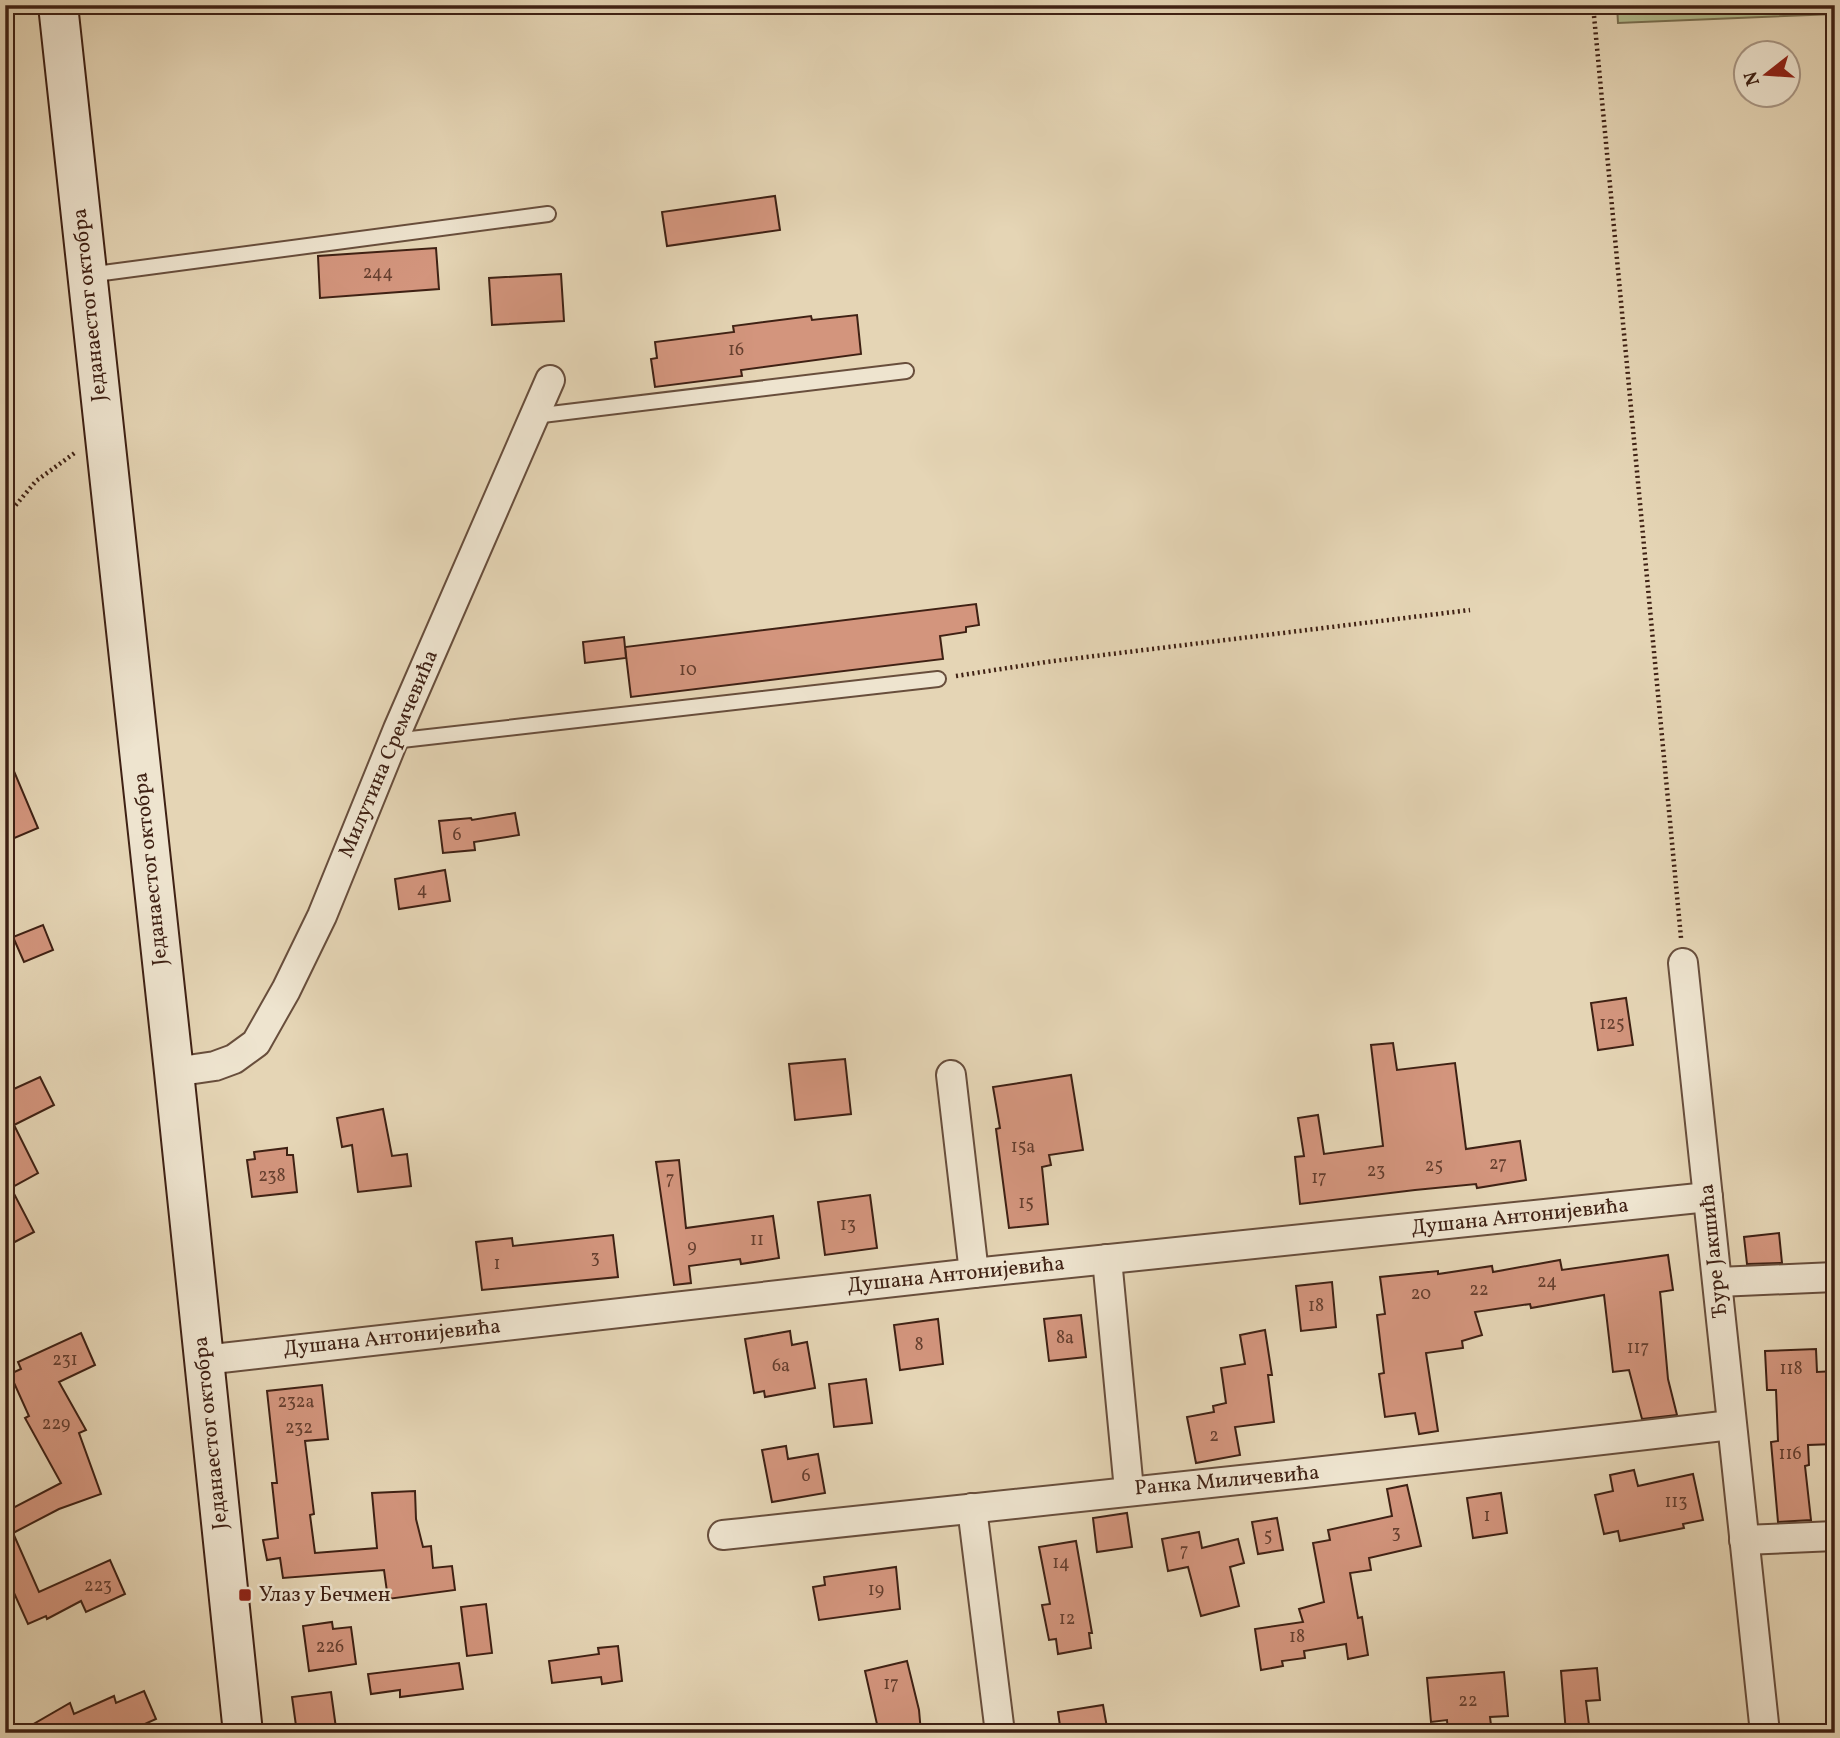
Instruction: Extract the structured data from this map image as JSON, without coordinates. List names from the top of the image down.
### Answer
{
  "streets": {
    "main road": ["Једанаестог октобра"],
    "street": [
      "Милутина Сремчевића",
      "Душана Антонијевића",
      "Ђуре Јакшића",
      "Ранка Миличевића"
    ]
  },
  "crossings": [
    ["Једанаестог октобра", "Милутина Сремчевића"],
    ["Једанаестог октобра", "Душана Антонијевића"],
    ["Душана Антонијевића", "Ђуре Јакшића"],
    ["Ђуре Јакшића", "Ранка Миличевића"]
  ],
  "places": {
    "transit": ["Улаз у Бечмен"]
  },
  "house_numbers": [
    "244",
    "16",
    "10",
    "6",
    "4",
    "125",
    "15a",
    "27",
    "25",
    "23",
    "238",
    "17",
    "7",
    "15",
    "13",
    "11",
    "9",
    "3",
    "1",
    "24",
    "22",
    "20",
    "18",
    "8a",
    "8",
    "117",
    "231",
    "6a",
    "118",
    "232a",
    "229",
    "232",
    "2",
    "116",
    "6",
    "113",
    "1",
    "3",
    "5",
    "7",
    "14",
    "223",
    "19",
    "12",
    "18",
    "226",
    "17",
    "22"
  ],
  "north": "left"
}
